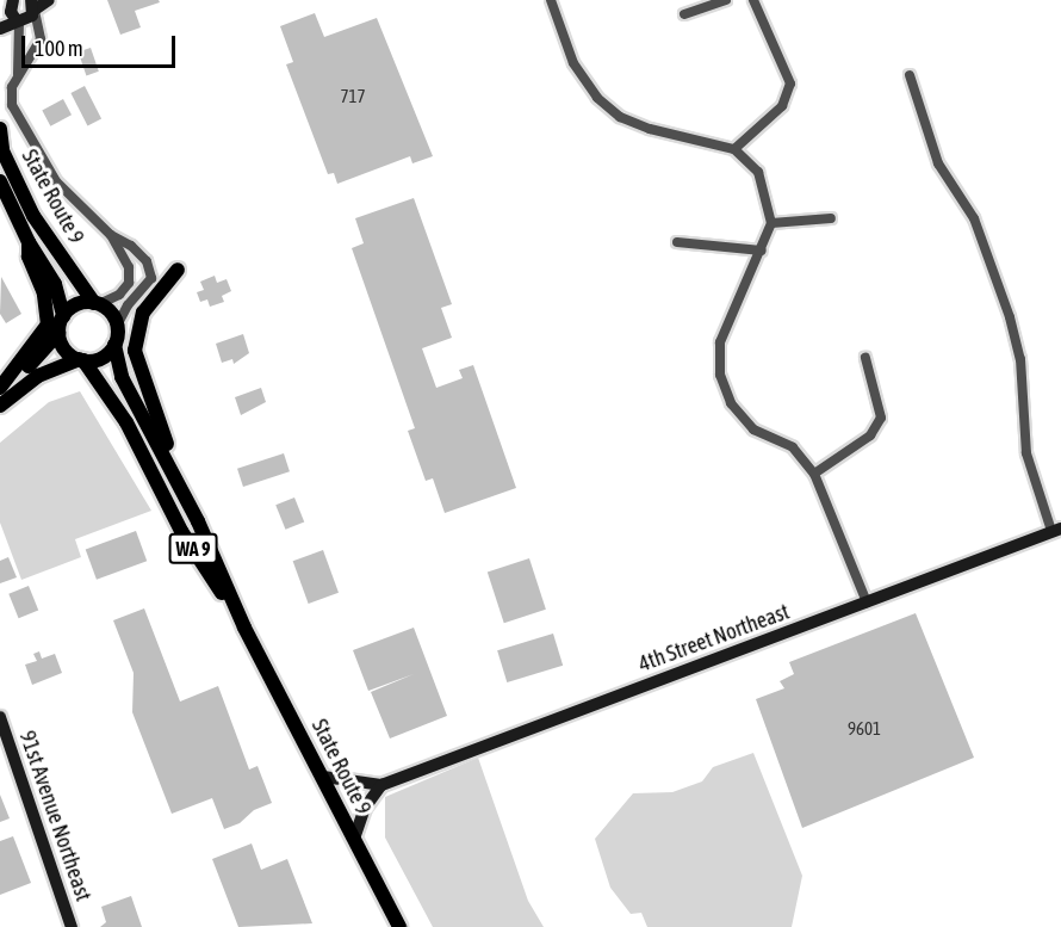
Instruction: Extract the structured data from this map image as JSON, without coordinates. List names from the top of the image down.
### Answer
{
  "streets": {
    "main road": ["State Route 9", "WA 9"],
    "street": ["4th Street Northeast", "91st Avenue Northeast"]
  },
  "house_numbers": ["717", "9601"],
  "scale_bar": "100 m"
}
